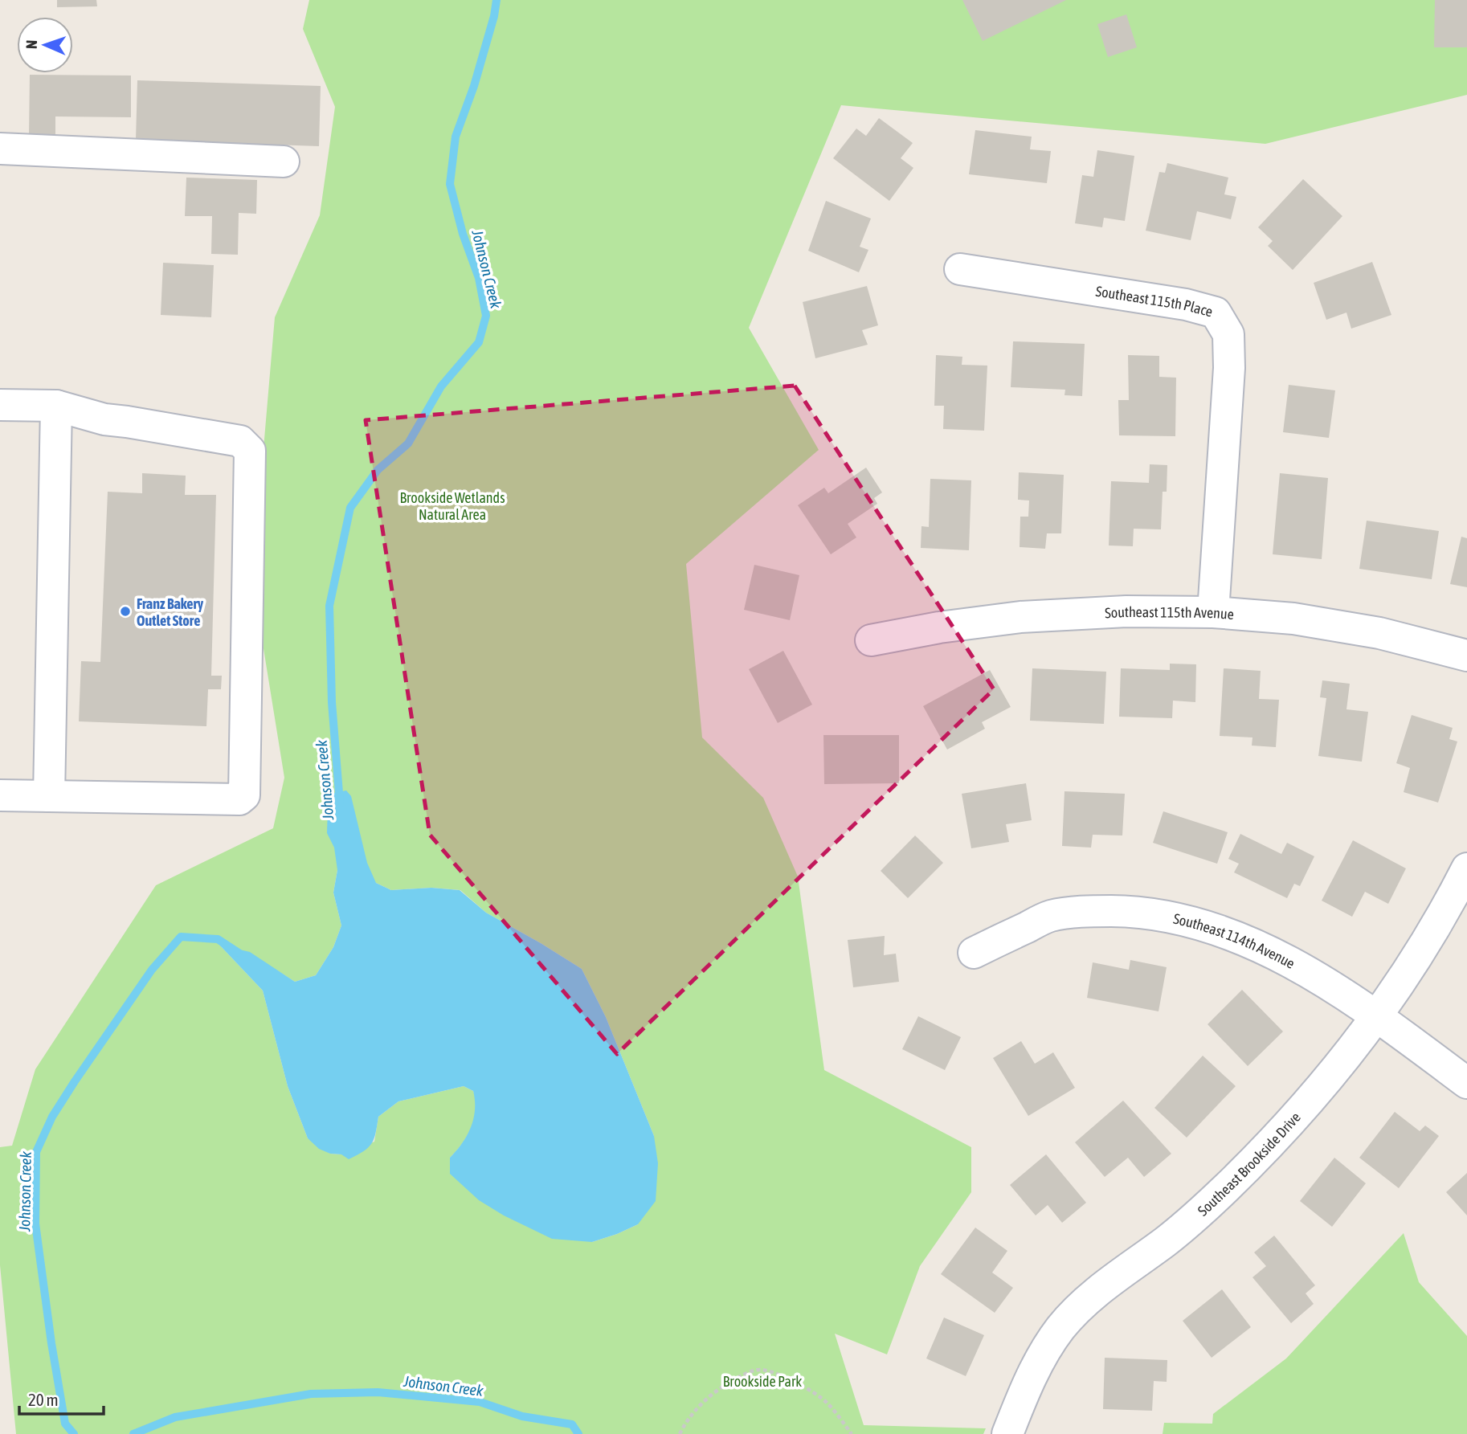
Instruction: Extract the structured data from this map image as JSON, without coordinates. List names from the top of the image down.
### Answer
{
  "streets": {
    "street": [
      "Southeast 115th Place",
      "Southeast 115th Avenue",
      "Southeast 114th Avenue",
      "Southeast Brookside Drive"
    ]
  },
  "crossings": [
    ["Southeast 115th Place", "Southeast 115th Avenue"],
    ["Southeast 114th Avenue", "Southeast Brookside Drive"]
  ],
  "water": ["Johnson Creek"],
  "parks": ["Brookside Wetlands Natural Area", "Brookside Park"],
  "places": ["Franz Bakery Outlet Store"],
  "scale_bar": "20 m",
  "north": "left"
}
